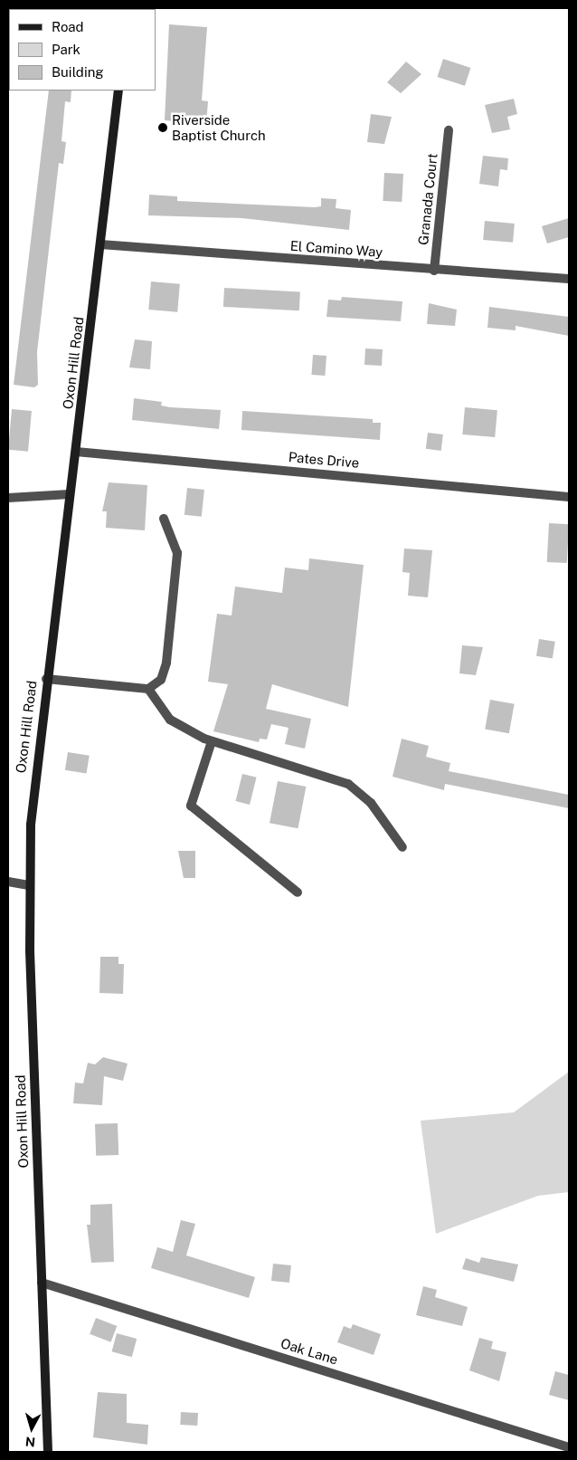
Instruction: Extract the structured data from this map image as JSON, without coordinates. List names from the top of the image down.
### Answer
{
  "streets": {
    "main road": ["Oxon Hill Road"],
    "street": [
      "Granada Court",
      "El Camino Way",
      "Pates Drive",
      "Oak Lane"
    ]
  },
  "crossings": [
    ["Granada Court", "El Camino Way"],
    ["El Camino Way", "Oxon Hill Road"],
    ["Oxon Hill Road", "Pates Drive"],
    ["Oxon Hill Road", "Oak Lane"]
  ],
  "places": ["Riverside Baptist Church"],
  "legend": ["Road", "Park", "Building"],
  "north": "bottom"
}
